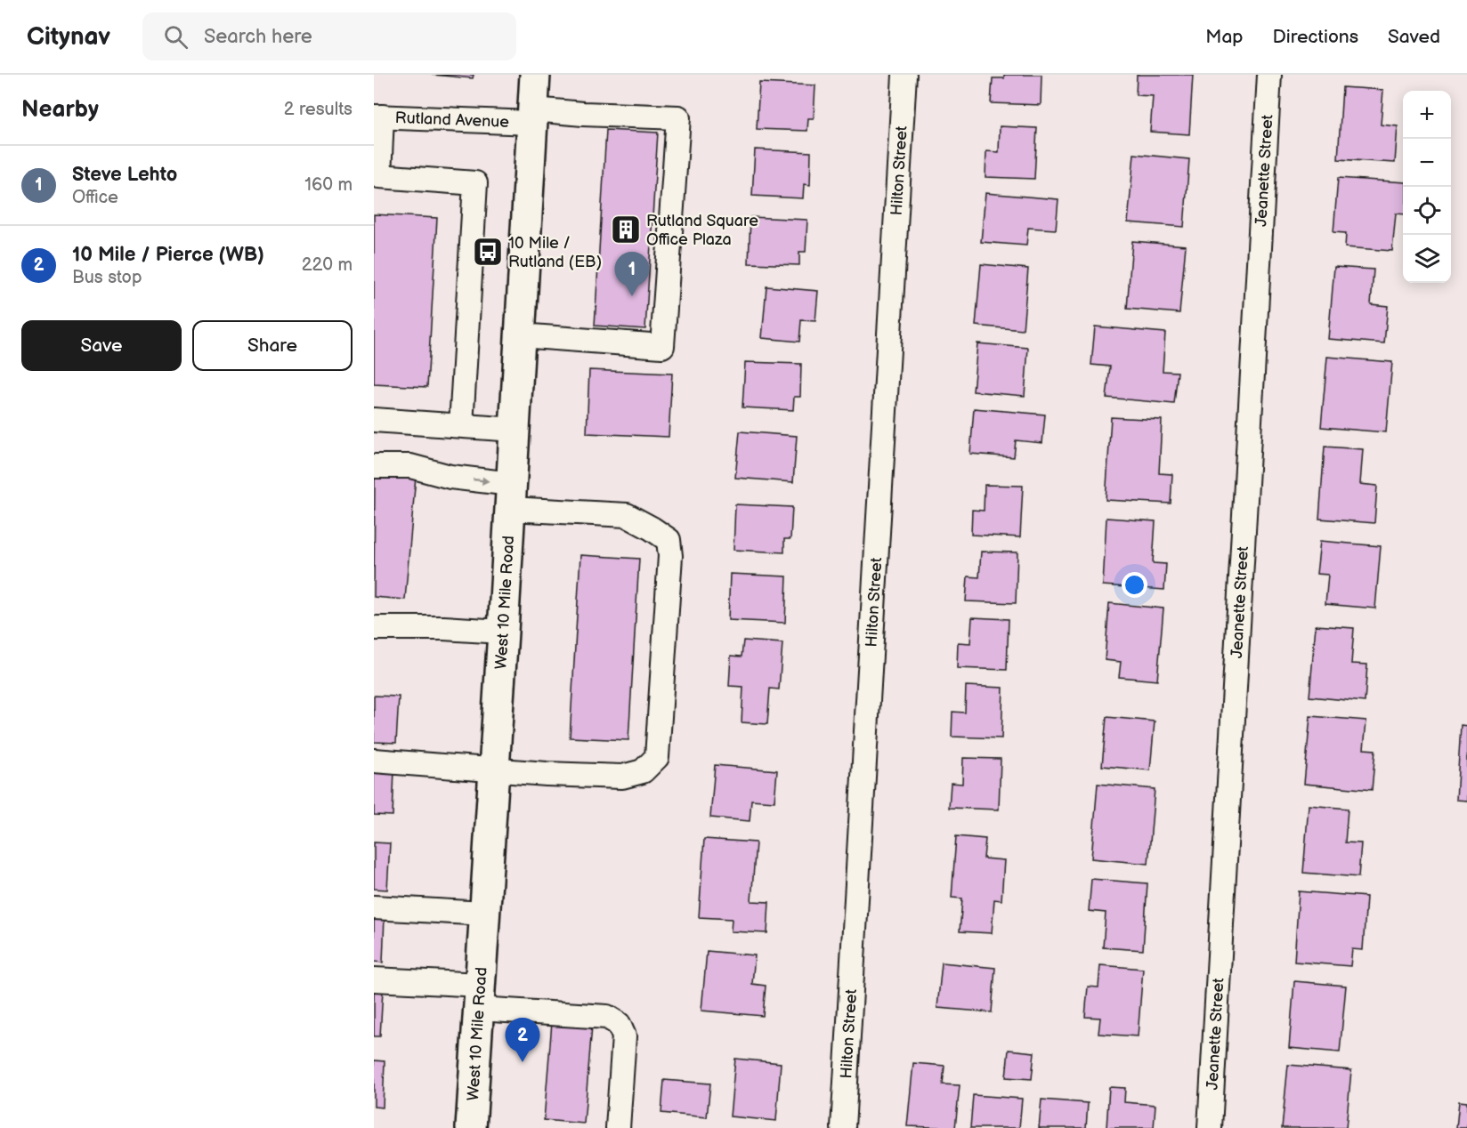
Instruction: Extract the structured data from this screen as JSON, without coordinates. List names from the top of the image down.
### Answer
{
  "streets": {
    "main road": ["West 10 Mile Road"],
    "street": ["Rutland Avenue", "Hilton Street", "Jeanette Street"]
  },
  "crossings": [
    ["Rutland Avenue", "West 10 Mile Road"]
  ],
  "places": {
    "building": ["Rutland Square Office Plaza"],
    "bus stop": ["10 Mile / Rutland (EB)"]
  },
  "page": {
    "header": "Citynav",
    "search": "Search here",
    "nav": ["Map", "Directions", "Saved"],
    "heading": ["Nearby", "2 results"],
    "map_buttons": ["+", "−"],
    "list": [
      {
        "mark": "1",
        "name": "Steve Lehto",
        "note": "Office",
        "value": "160 m"
      },
      {
        "mark": "2",
        "name": "10 Mile / Pierce (WB)",
        "note": "Bus stop",
        "value": "220 m"
      }
    ],
    "pins": ["1", "2"],
    "buttons": ["Save", "Share"]
  }
}
